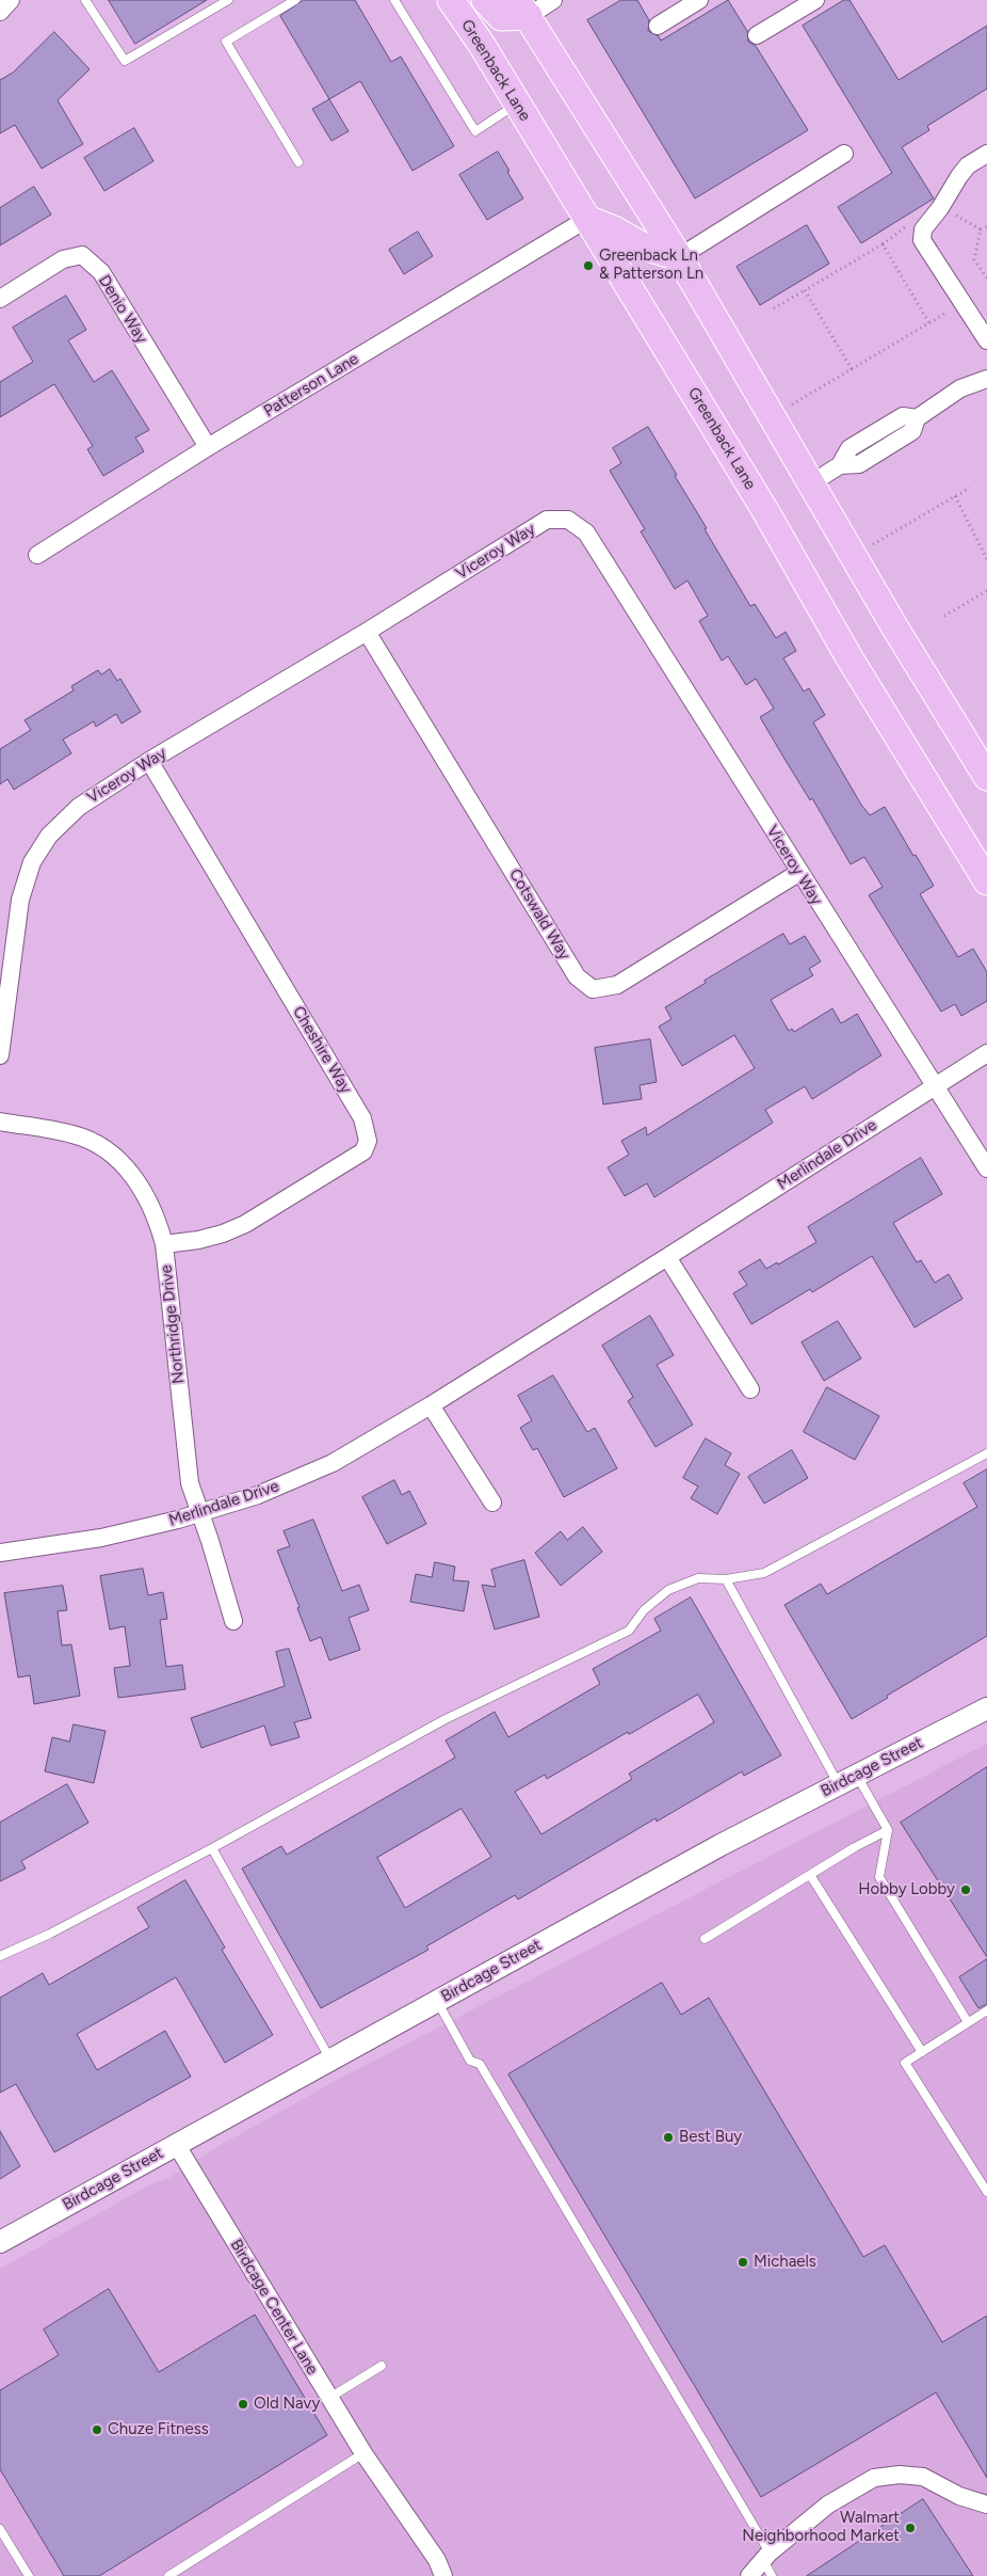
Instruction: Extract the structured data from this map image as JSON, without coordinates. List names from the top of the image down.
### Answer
{
  "streets": {
    "main road": ["Greenback Lane"],
    "street": [
      "Denio Way",
      "Patterson Lane",
      "Viceroy Way",
      "Cotswald Way",
      "Cheshire Way",
      "Merlindale Drive",
      "Northridge Drive",
      "Birdcage Street",
      "Birdcage Center Lane"
    ]
  },
  "crossings": [
    ["Greenback Lane", "Patterson Lane"],
    ["Denio Way", "Patterson Lane"],
    ["Viceroy Way", "Cotswald Way"],
    ["Viceroy Way", "Cheshire Way"],
    ["Viceroy Way", "Merlindale Drive"],
    ["Cheshire Way", "Northridge Drive"],
    ["Merlindale Drive", "Northridge Drive"],
    ["Birdcage Street", "Birdcage Center Lane"]
  ],
  "places": [
    "Greenback Ln & Patterson Ln",
    "Hobby Lobby",
    "Best Buy",
    "Michaels",
    "Old Navy",
    "Chuze Fitness",
    "Walmart Neighborhood Market"
  ]
}
